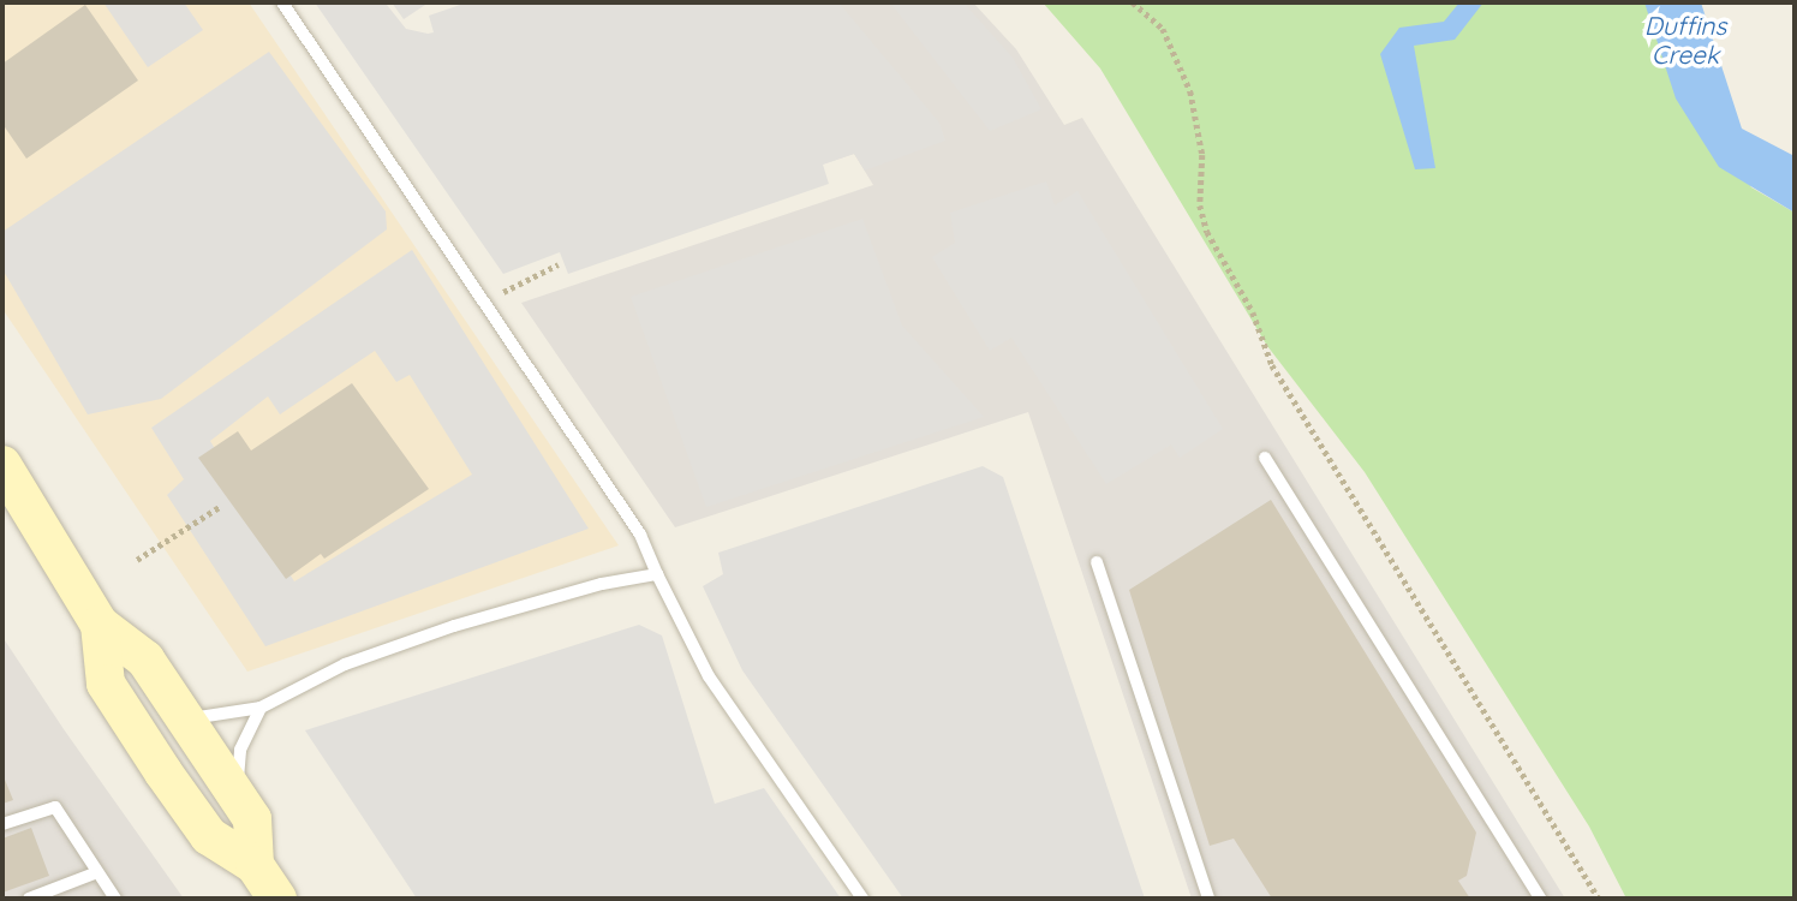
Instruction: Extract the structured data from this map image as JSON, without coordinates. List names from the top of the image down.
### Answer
{
  "water": ["Duffins Creek"]
}
